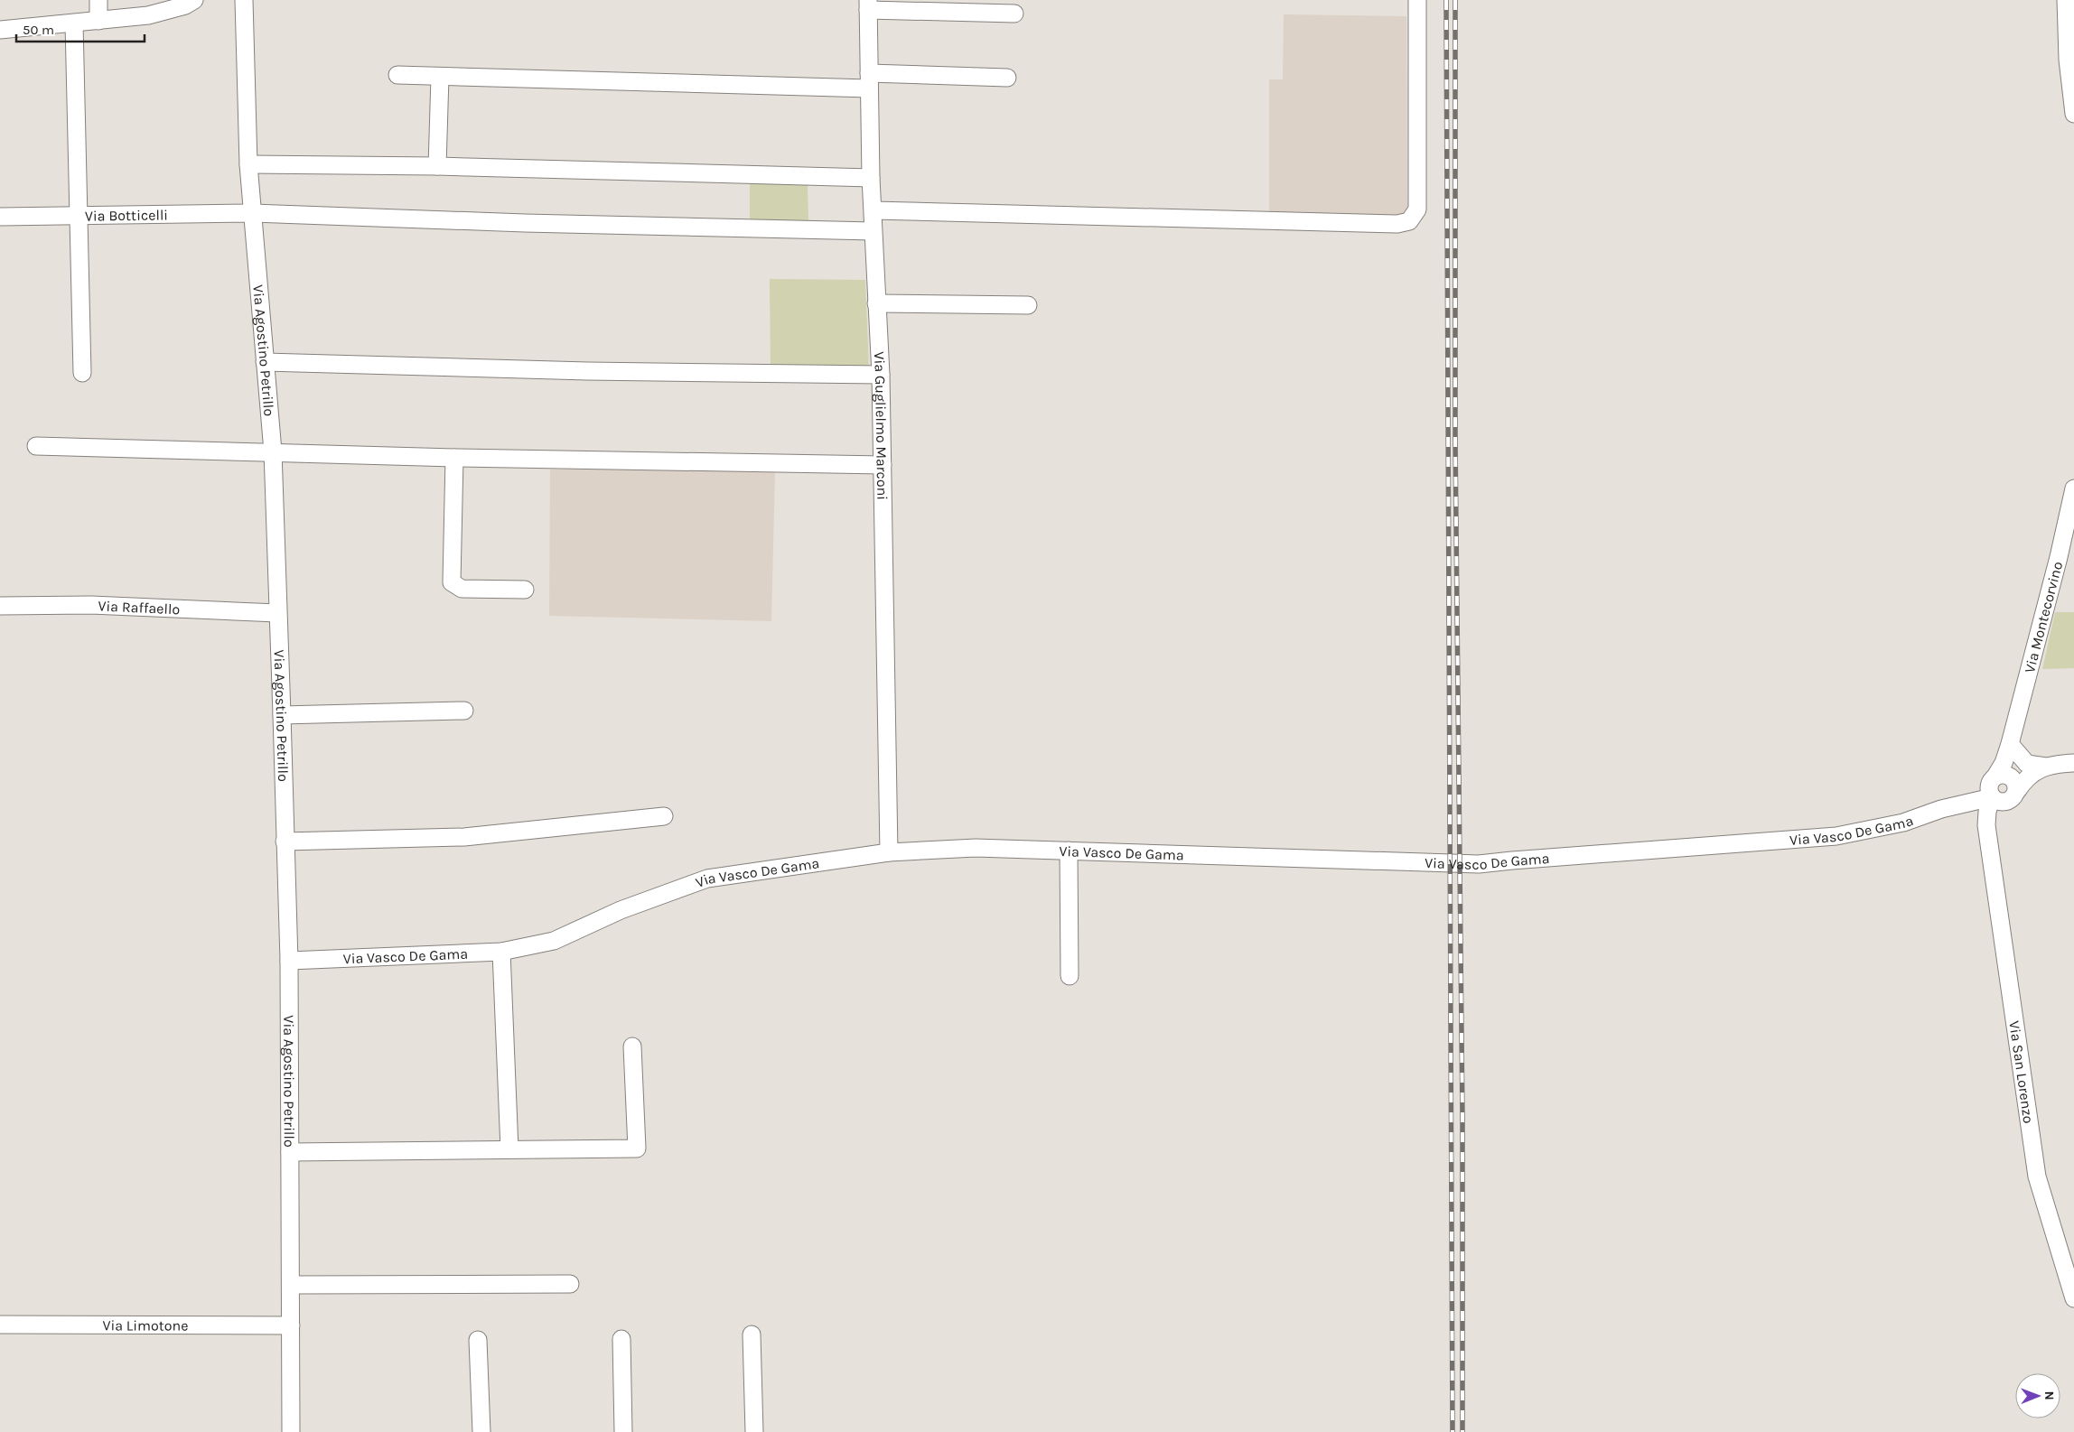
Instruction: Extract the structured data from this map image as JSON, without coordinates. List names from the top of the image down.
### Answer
{
  "streets": {
    "street": [
      "Via Botticelli",
      "Via Agostino Petrillo",
      "Via Guglielmo Marconi",
      "Via Raffaello",
      "Via Montecorvino",
      "Via Vasco De Gama",
      "Via San Lorenzo",
      "Via Limotone"
    ]
  },
  "crossings": [
    ["Via Botticelli", "Via Agostino Petrillo"],
    ["Via Botticelli", "Via Guglielmo Marconi"],
    ["Via Agostino Petrillo", "Via Raffaello"],
    ["Via Agostino Petrillo", "Via Vasco De Gama"],
    ["Via Agostino Petrillo", "Via Limotone"],
    ["Via Guglielmo Marconi", "Via Vasco De Gama"],
    ["Via Montecorvino", "Via Vasco De Gama"],
    ["Via Montecorvino", "Via San Lorenzo"],
    ["Via Vasco De Gama", "Via San Lorenzo"]
  ],
  "scale_bar": "50 m",
  "north": "right"
}
